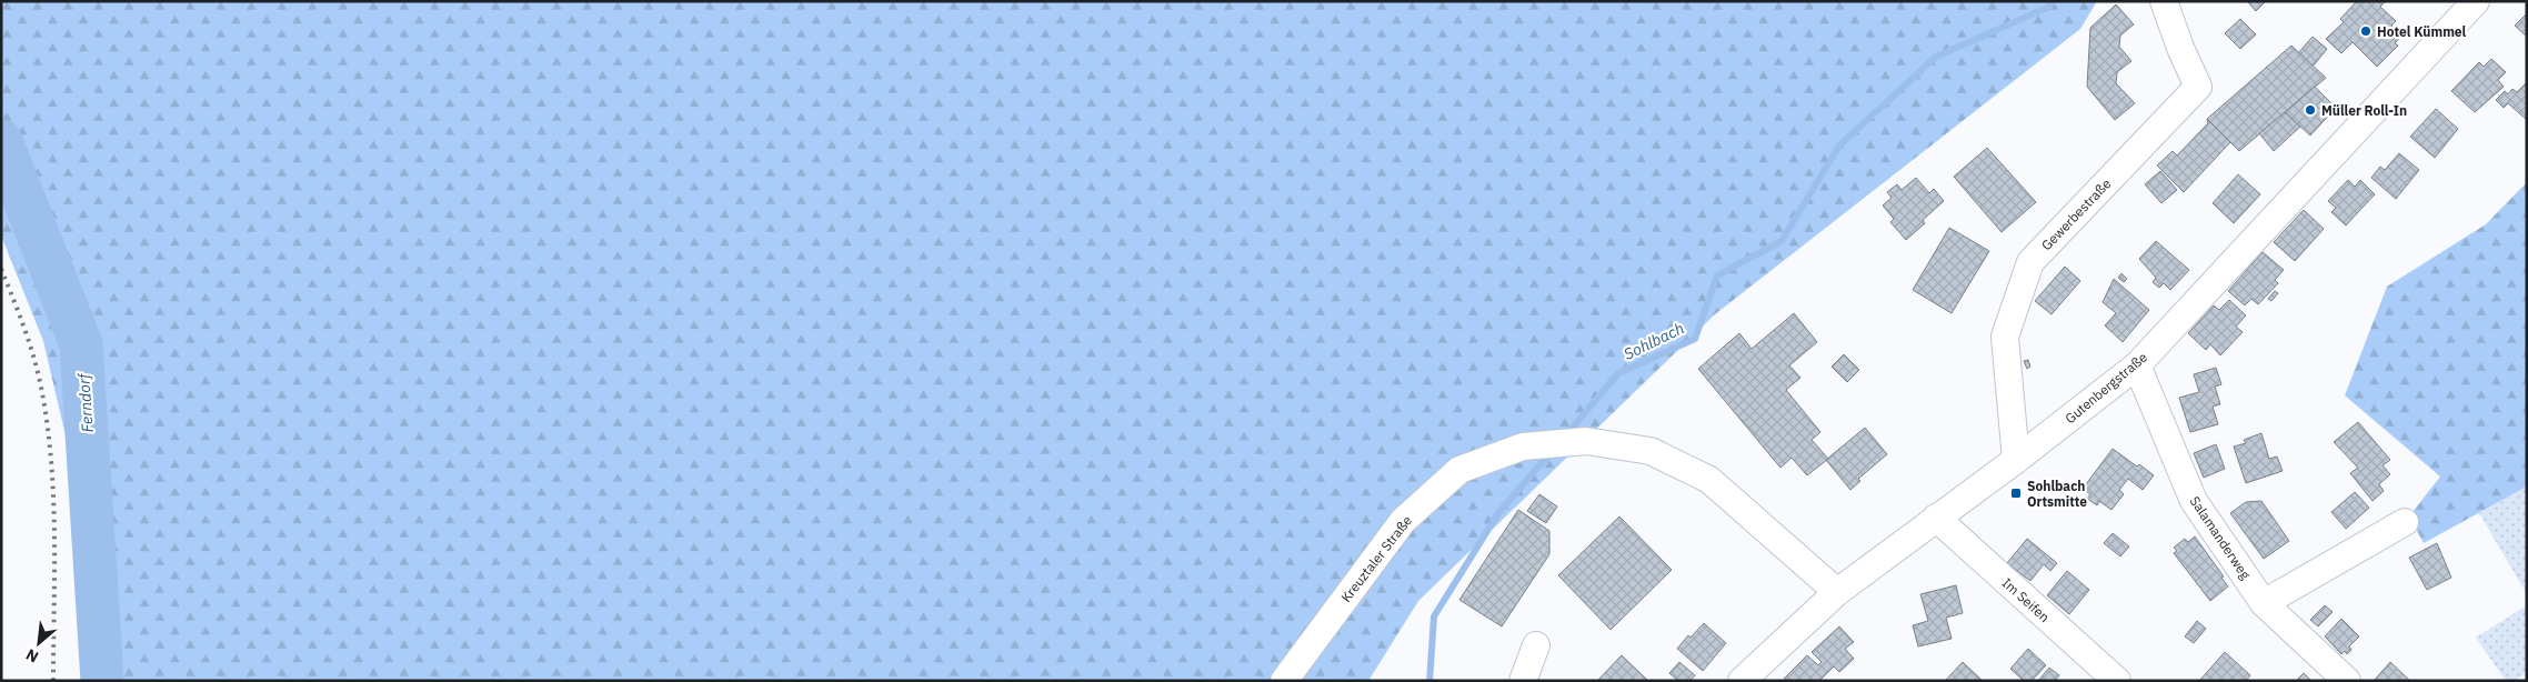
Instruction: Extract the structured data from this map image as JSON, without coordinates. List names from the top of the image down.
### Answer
{
  "streets": {
    "street": [
      "Gewerbestraße",
      "Gutenbergstraße",
      "Salamanderweg",
      "Kreuztaler Straße",
      "Im Seifen"
    ]
  },
  "crossings": [
    ["Gewerbestraße", "Gutenbergstraße"],
    ["Gutenbergstraße", "Salamanderweg"],
    ["Gutenbergstraße", "Kreuztaler Straße"],
    ["Gutenbergstraße", "Im Seifen"]
  ],
  "water": ["Sohlbach", "Ferndorf"],
  "places": {
    "other": ["Hotel Kümmel", "Müller Roll-In"],
    "transit": ["Sohlbach Ortsmitte"]
  },
  "north": "bottom left"
}
